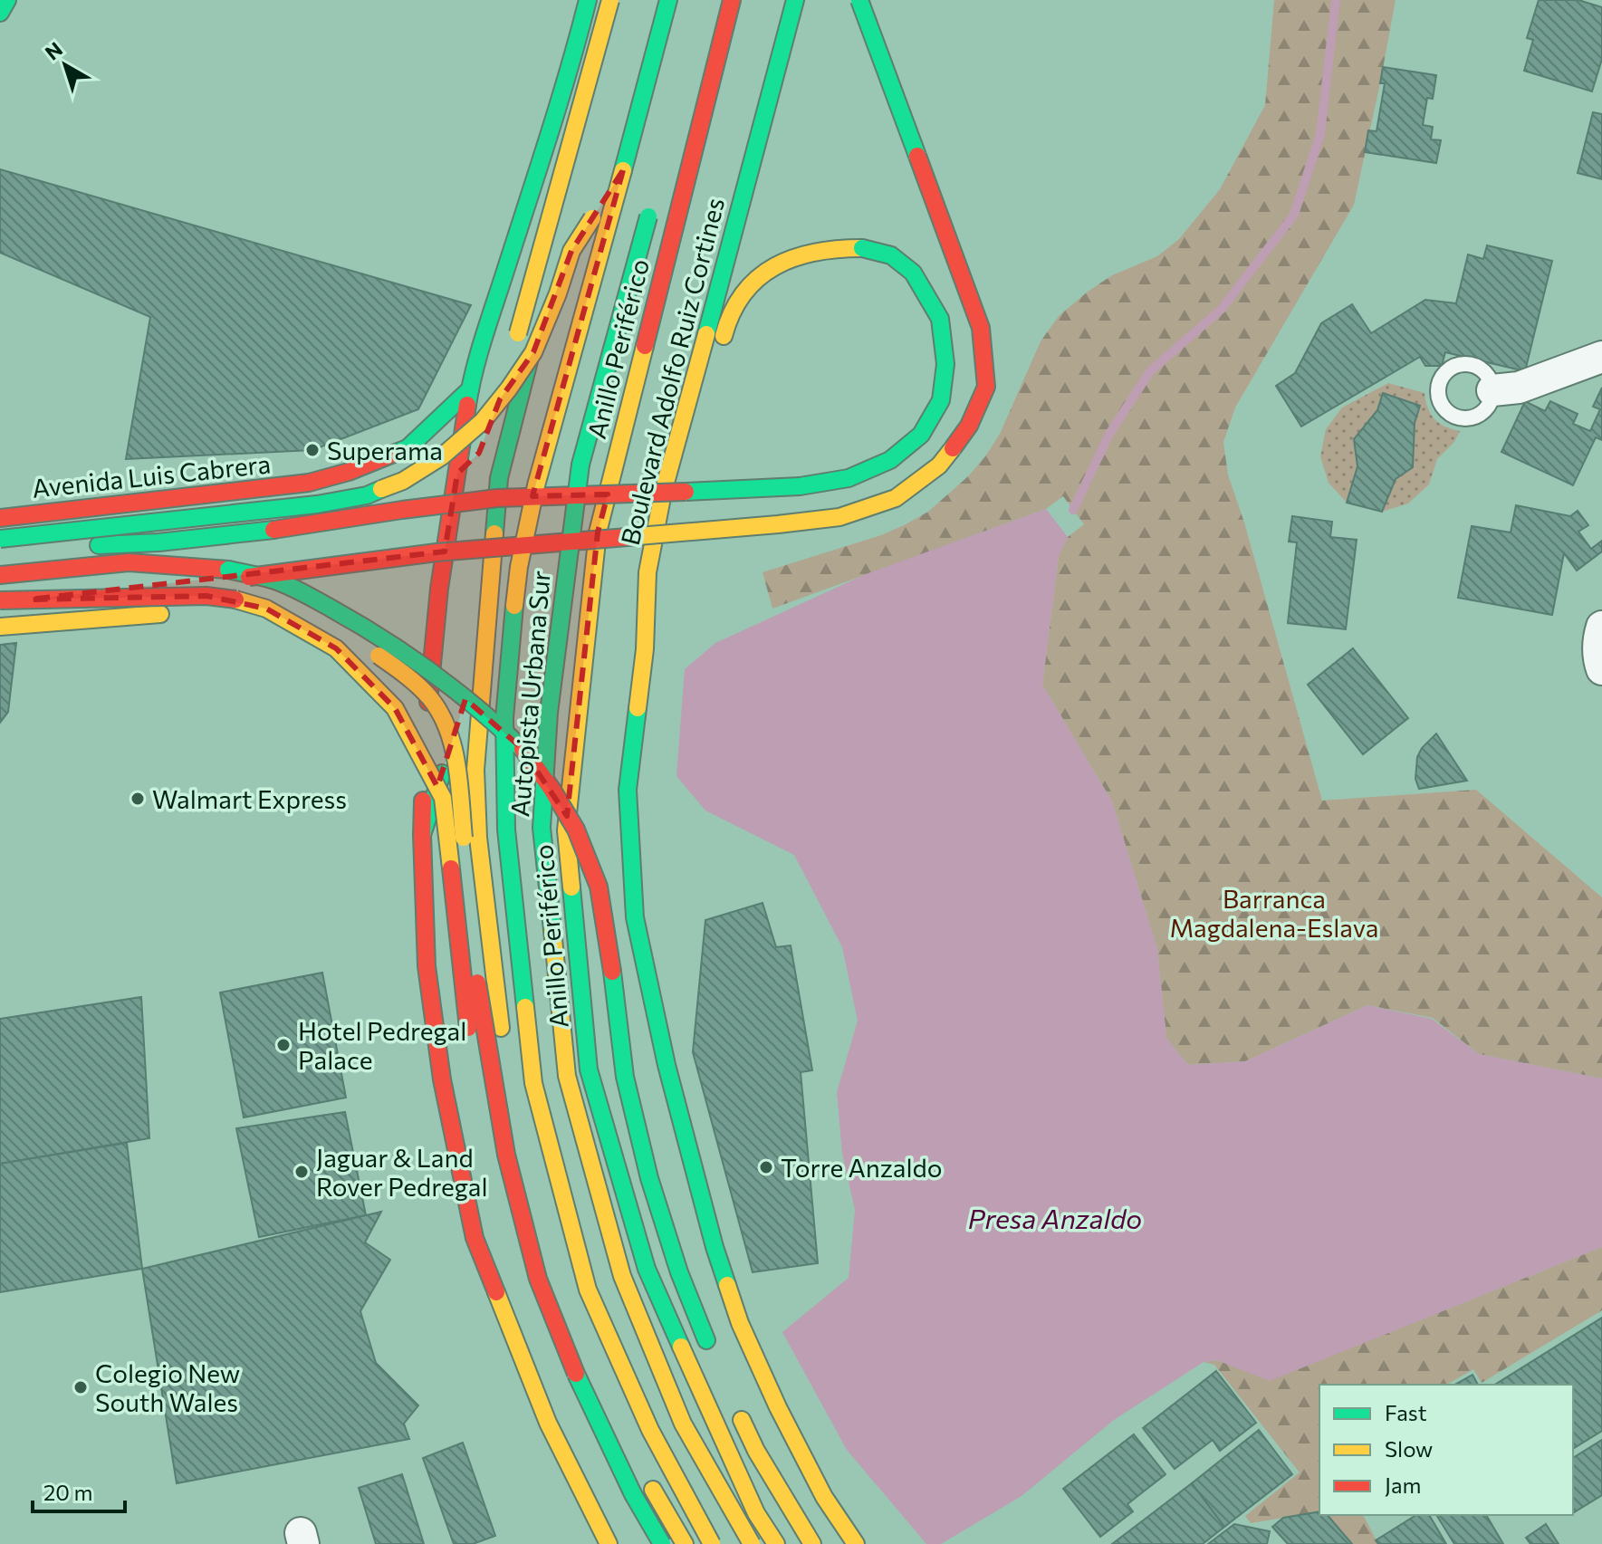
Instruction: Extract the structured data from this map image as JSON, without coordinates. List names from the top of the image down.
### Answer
{
  "streets": {
    "main road": [
      "Anillo Periférico",
      "Boulevard Adolfo Ruiz Cortines",
      "Avenida Luis Cabrera",
      "Autopista Urbana Sur"
    ]
  },
  "water": ["Presa Anzaldo"],
  "parks": ["Barranca Magdalena-Eslava"],
  "places": [
    "Superama",
    "Walmart Express",
    "Hotel Pedregal Palace",
    "Torre Anzaldo",
    "Jaguar & Land Rover Pedregal",
    "Colegio New South Wales"
  ],
  "legend": ["Fast", "Slow", "Jam"],
  "scale_bar": "20 m",
  "north": "top left"
}
